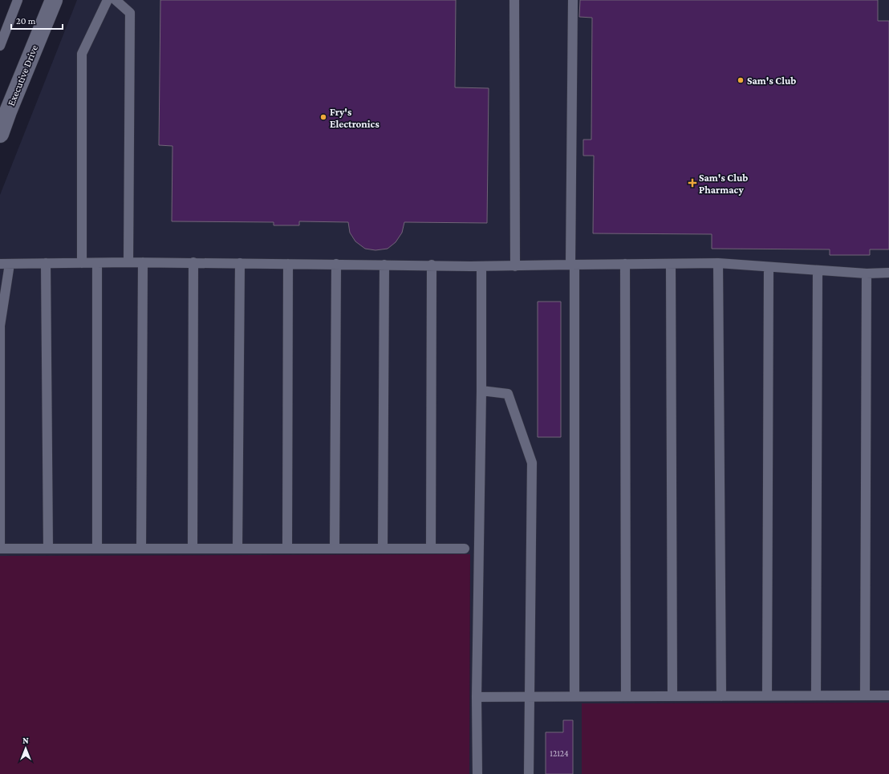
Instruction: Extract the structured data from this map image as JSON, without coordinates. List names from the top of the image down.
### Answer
{
  "streets": {
    "street": ["Executive Drive"]
  },
  "places": {
    "other": ["Sam's Club", "Fry's Electronics"],
    "health": ["Sam's Club Pharmacy"]
  },
  "house_numbers": ["12124"],
  "scale_bar": "20 m",
  "north": "top"
}
